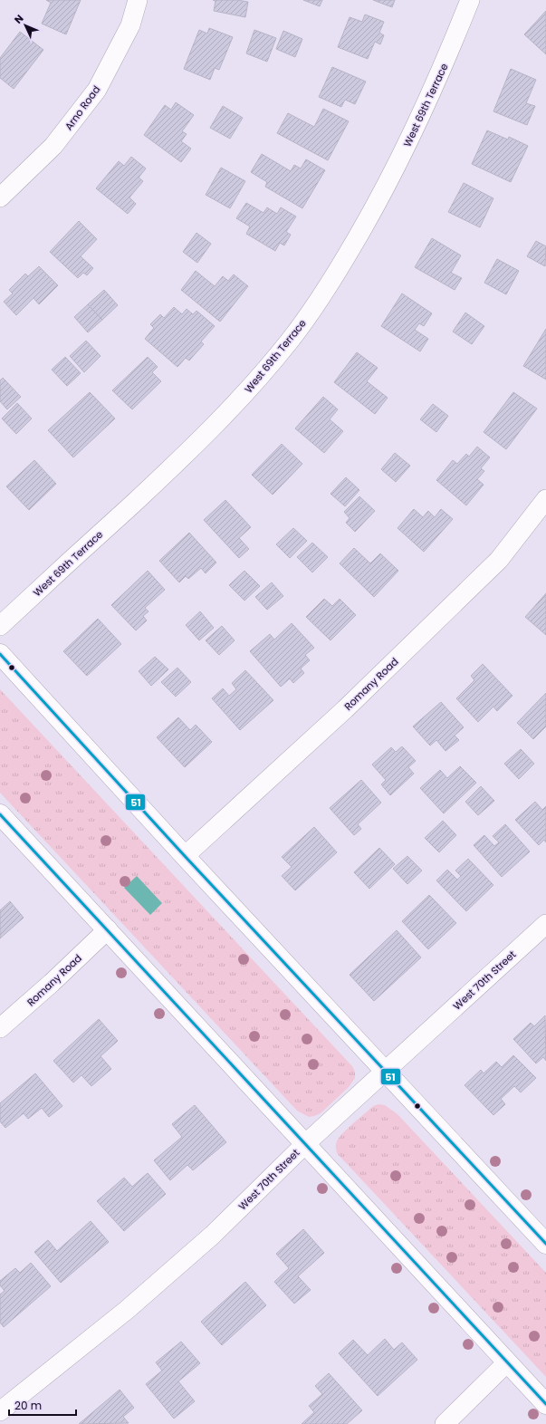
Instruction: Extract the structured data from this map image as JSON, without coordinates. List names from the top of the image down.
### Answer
{
  "streets": {
    "street": [
      "West 69th Terrace",
      "Arno Road",
      "Romany Road",
      "West 70th Street"
    ]
  },
  "lines": ["transit line 51"],
  "scale_bar": "20 m",
  "north": "top left"
}
